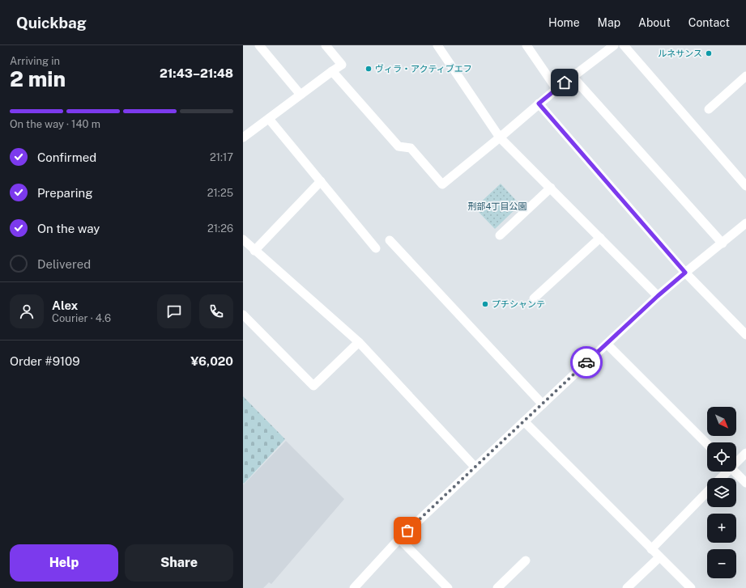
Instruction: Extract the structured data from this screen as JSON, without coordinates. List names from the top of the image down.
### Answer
{
  "parks": ["刑部4丁目公園"],
  "places": ["ルネサンス", "ヴィラ・アクティブエフ", "プチシャンテ"],
  "north": "bottom right",
  "page": {
    "header": "Quickbag",
    "nav": [
      "Home",
      "Map",
      "About",
      "Contact"
    ],
    "heading": ["2 min", "Arriving in", "21:43–21:48"],
    "panel": [
      "Alex",
      "Courier · 4.6",
      "Order #9109",
      "¥6,020"
    ],
    "bar": "On the way · 140 m",
    "list": [
      ["Confirmed", "21:17"],
      ["Preparing", "21:25"],
      ["On the way", "21:26"],
      "Delivered"
    ],
    "map_buttons": ["+", "−"],
    "buttons": ["Help", "Share"]
  }
}
